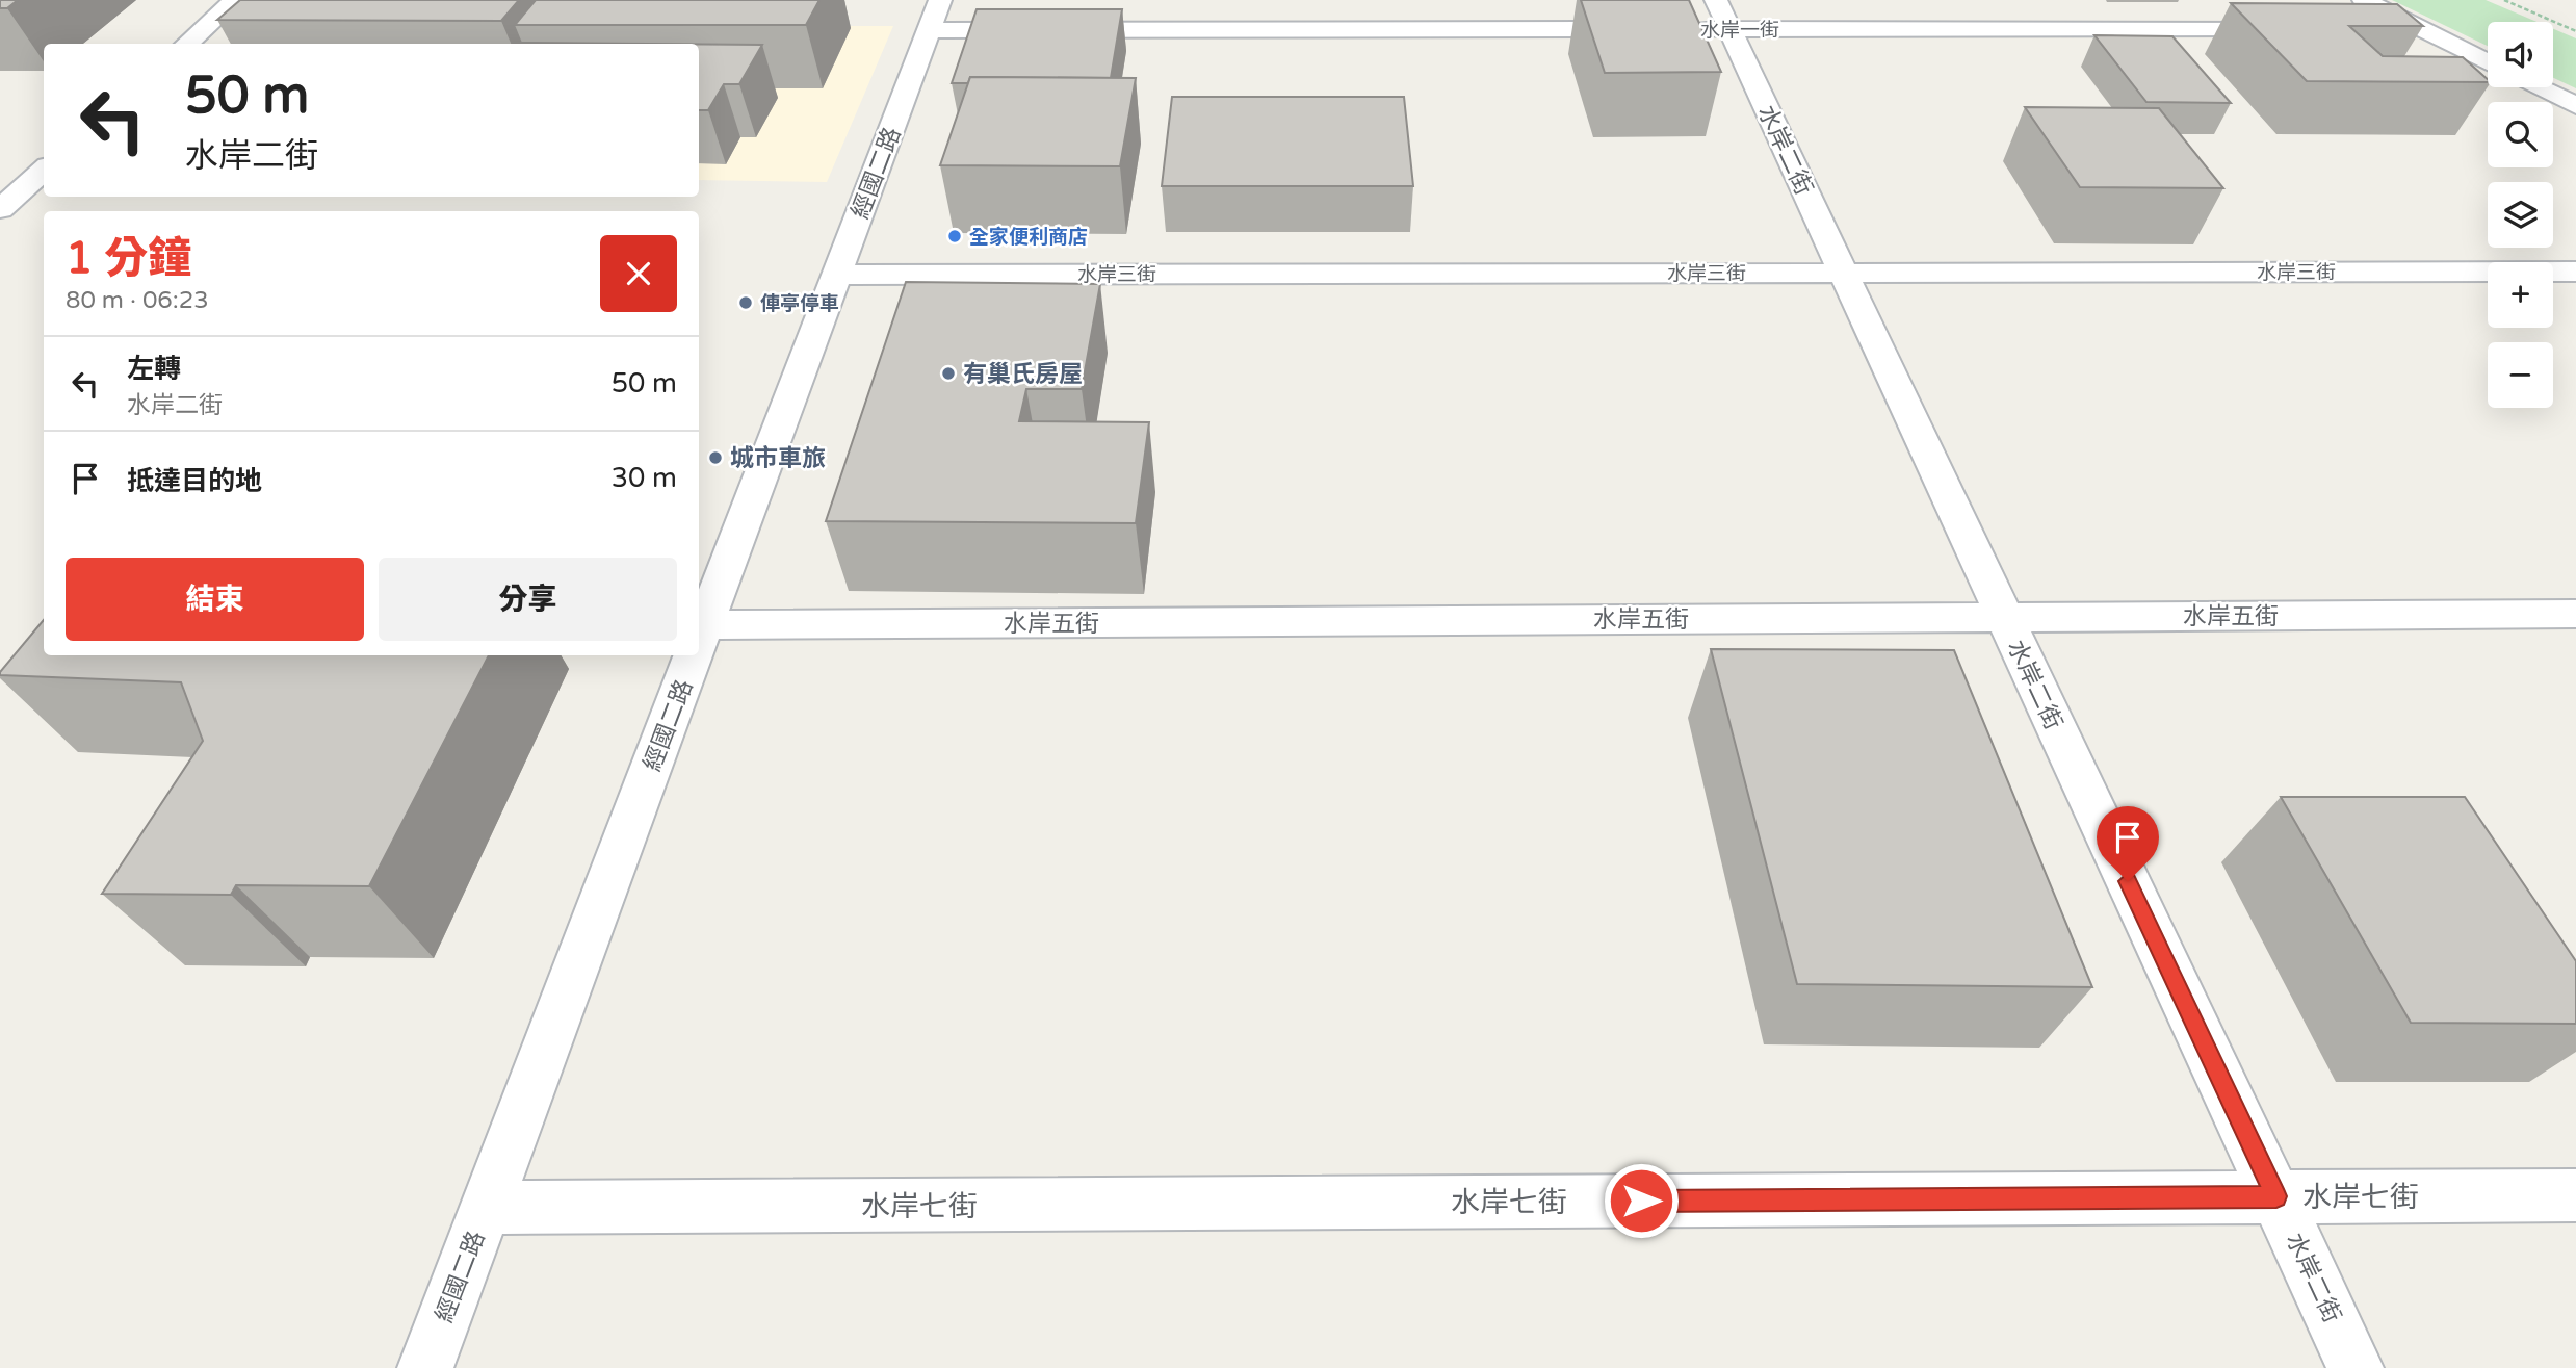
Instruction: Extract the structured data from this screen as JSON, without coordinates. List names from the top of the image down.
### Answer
{
  "streets": {
    "street": [
      "水岸一街",
      "水岸二街",
      "經國二路",
      "水岸三街",
      "水岸五街",
      "水岸七街"
    ]
  },
  "crossings": [
    ["水岸一街", "水岸二街"],
    ["水岸二街", "水岸三街"],
    ["水岸二街", "水岸五街"],
    ["水岸二街", "水岸七街"],
    ["經國二路", "水岸三街"],
    ["經國二路", "水岸五街"],
    ["經國二路", "水岸七街"]
  ],
  "places": [
    "全家便利商店",
    "俥亭停車",
    "有巢氏房屋",
    "城市車旅"
  ],
  "page": {
    "map_buttons": ["+", "−"],
    "turn": ["50 m", "水岸二街"],
    "heading": ["1 分鐘", "80 m · 06:23"],
    "list": [
      {
        "name": "左轉",
        "note": "水岸二街",
        "value": "50 m"
      },
      {
        "name": "抵達目的地",
        "value": "30 m"
      }
    ],
    "buttons": ["結束", "分享"]
  }
}
